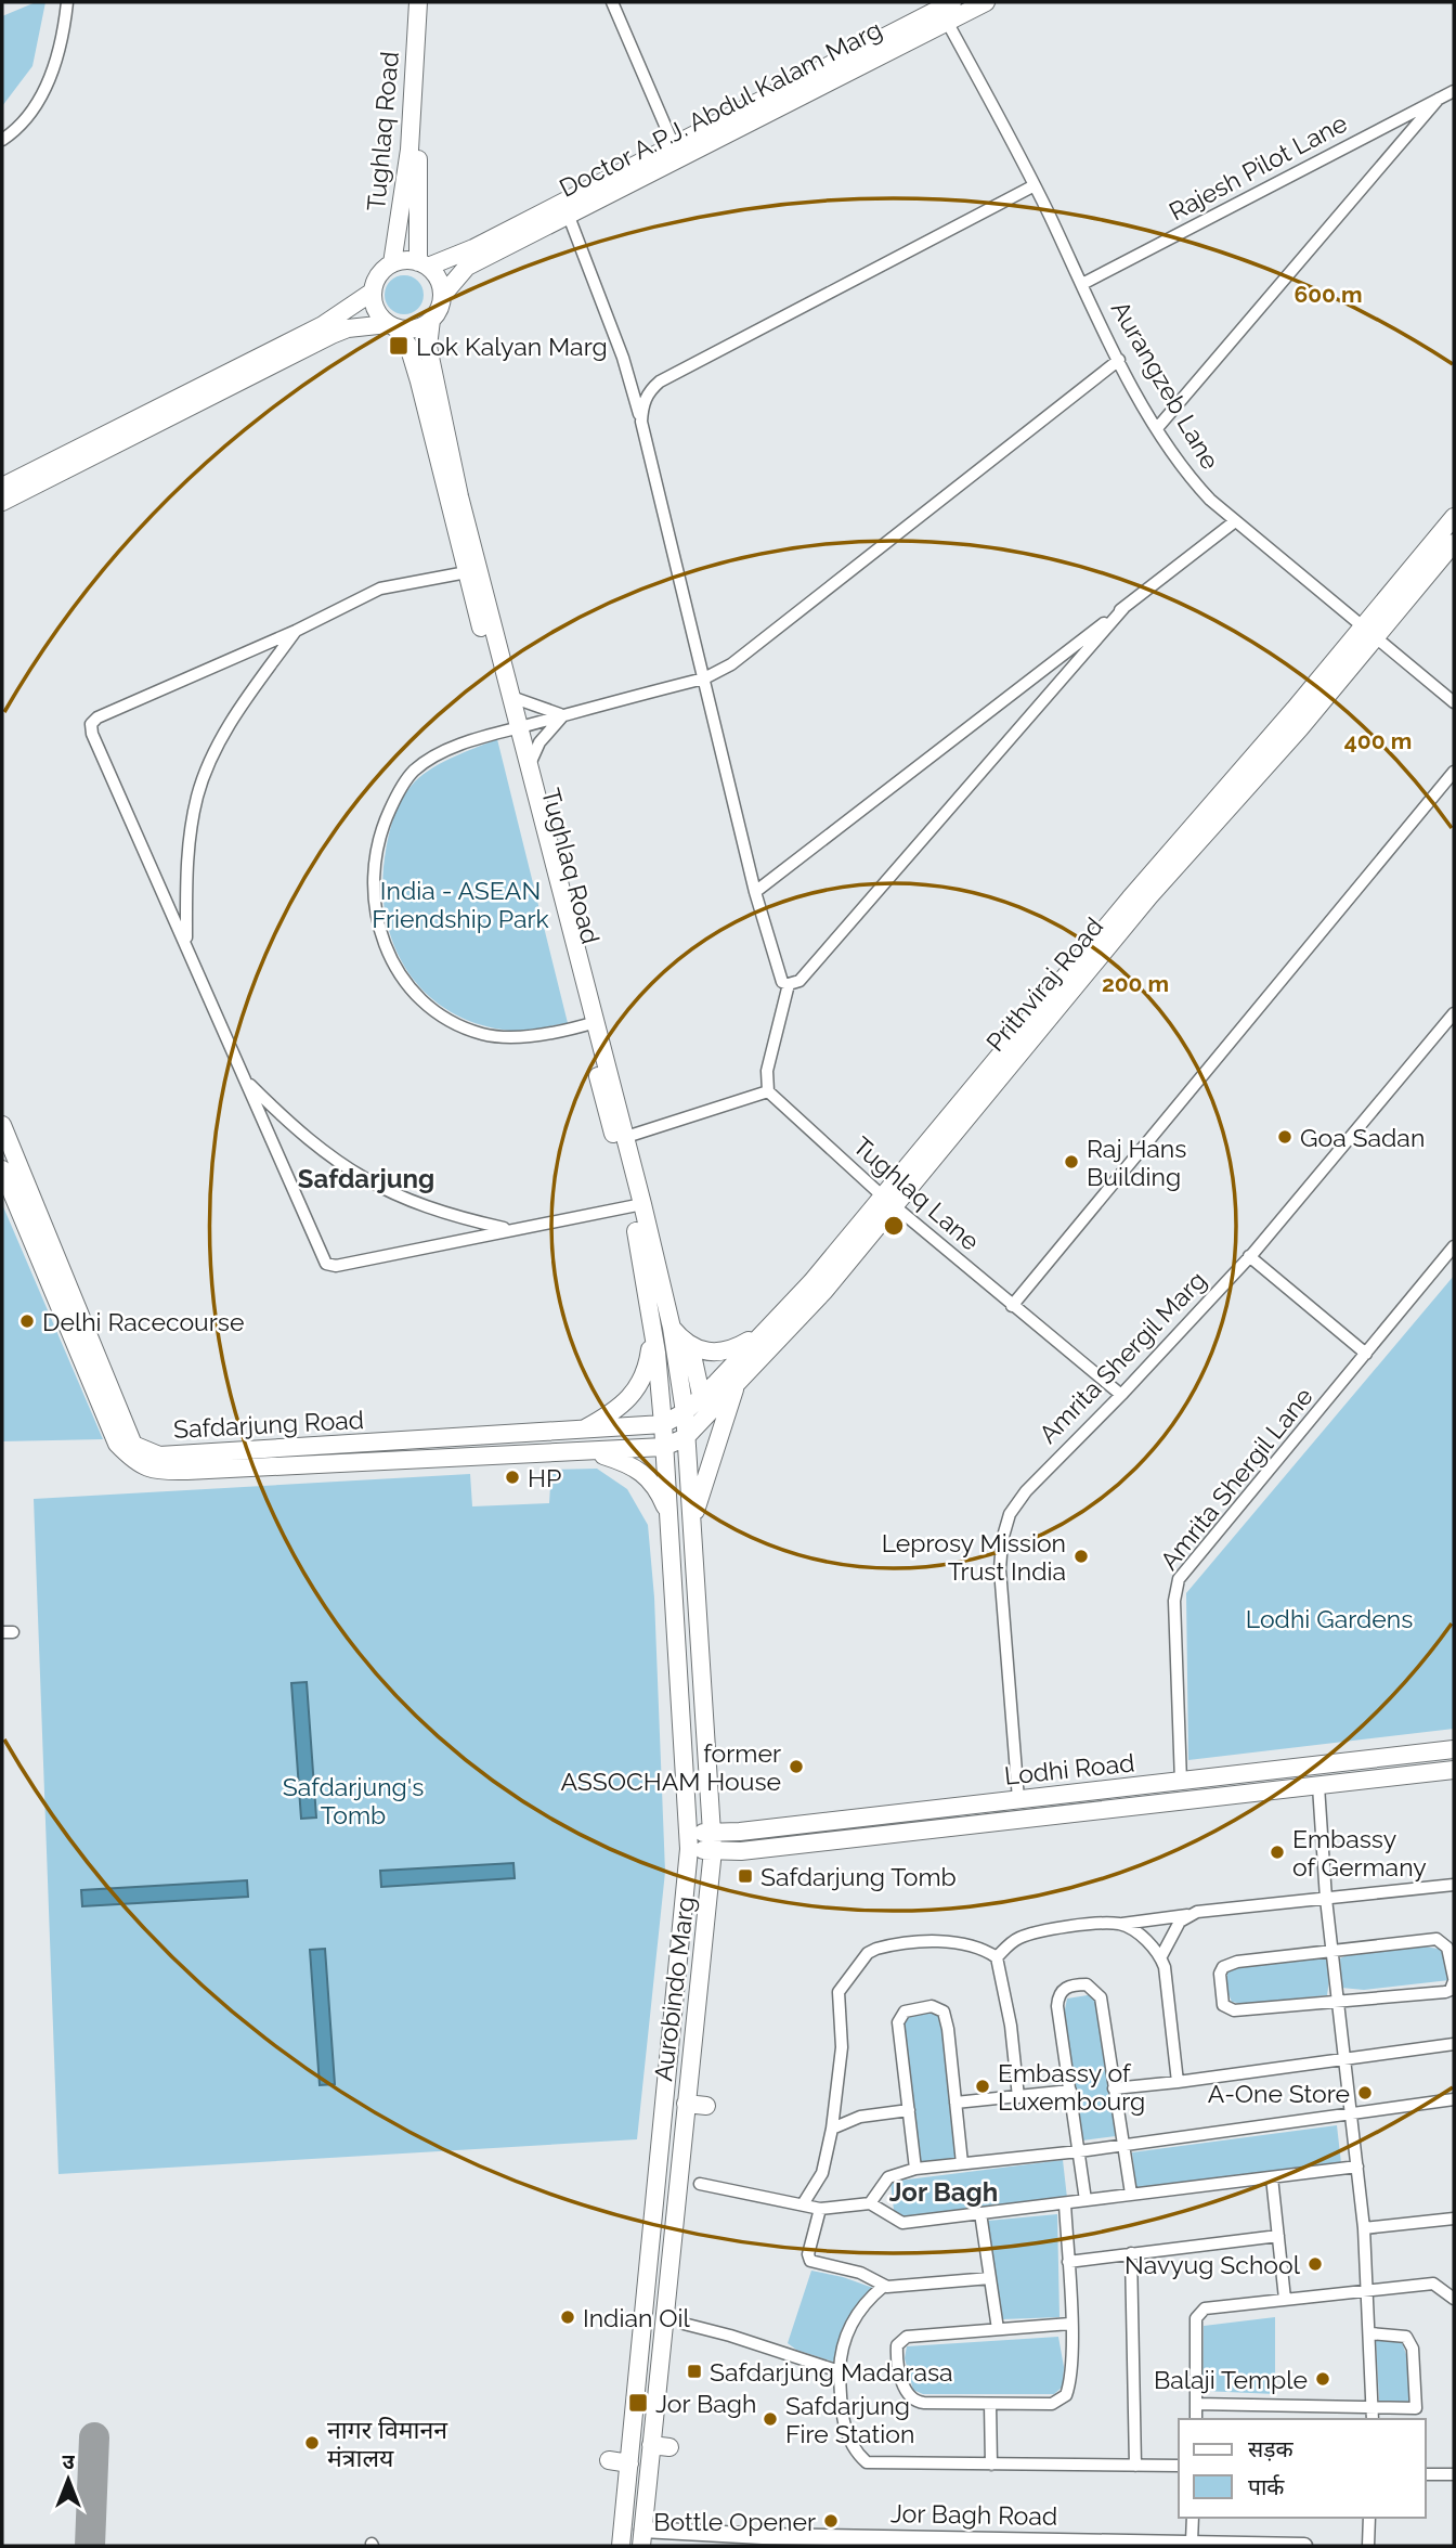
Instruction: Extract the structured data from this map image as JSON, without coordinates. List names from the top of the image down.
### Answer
{
  "streets": {
    "main road": [
      "Doctor A.P.J. Abdul Kalam Marg",
      "Tughlaq Road",
      "Prithviraj Road",
      "Safdarjung Road",
      "Lodhi Road",
      "Aurobindo Marg"
    ],
    "street": [
      "Rajesh Pilot Lane",
      "Aurangzeb Lane",
      "Tughlaq Lane",
      "Amrita Shergil Marg",
      "Amrita Shergil Lane",
      "Jor Bagh Road"
    ]
  },
  "crossings": [
    ["Doctor A.P.J. Abdul Kalam Marg", "Aurangzeb Lane"],
    ["Tughlaq Road", "Prithviraj Road"],
    ["Tughlaq Road", "Safdarjung Road"],
    ["Tughlaq Road", "Aurobindo Marg"],
    ["Rajesh Pilot Lane", "Aurangzeb Lane"],
    ["Aurangzeb Lane", "Prithviraj Road"],
    ["Prithviraj Road", "Tughlaq Lane"],
    ["Prithviraj Road", "Safdarjung Road"],
    ["Prithviraj Road", "Aurobindo Marg"],
    ["Tughlaq Lane", "Amrita Shergil Marg"],
    ["Amrita Shergil Marg", "Lodhi Road"],
    ["Safdarjung Road", "Aurobindo Marg"],
    ["Amrita Shergil Lane", "Lodhi Road"],
    ["Lodhi Road", "Aurobindo Marg"],
    ["Aurobindo Marg", "Jor Bagh Road"]
  ],
  "districts": ["Safdarjung", "Jor Bagh"],
  "parks": ["India - ASEAN Friendship Park", "Lodhi Gardens", "Safdarjung's Tomb"],
  "places": {
    "transit": [
      "Lok Kalyan Marg",
      "Safdarjung Tomb",
      "Safdarjung Madarasa",
      "Jor Bagh"
    ],
    "other": [
      "Goa Sadan",
      "Raj Hans Building",
      "Delhi Racecourse",
      "HP",
      "Leprosy Mission Trust India",
      "former ASSOCHAM House",
      "Embassy of Germany",
      "Embassy of Luxembourg",
      "A-One Store",
      "Navyug School",
      "Indian Oil",
      "Balaji Temple",
      "Safdarjung Fire Station",
      "नागर विमानन मंत्रालय",
      "Bottle Opener"
    ]
  },
  "legend": ["सड़क", "पार्क"],
  "north": "top",
  "rings": ["600 m", "400 m", "200 m"]
}
